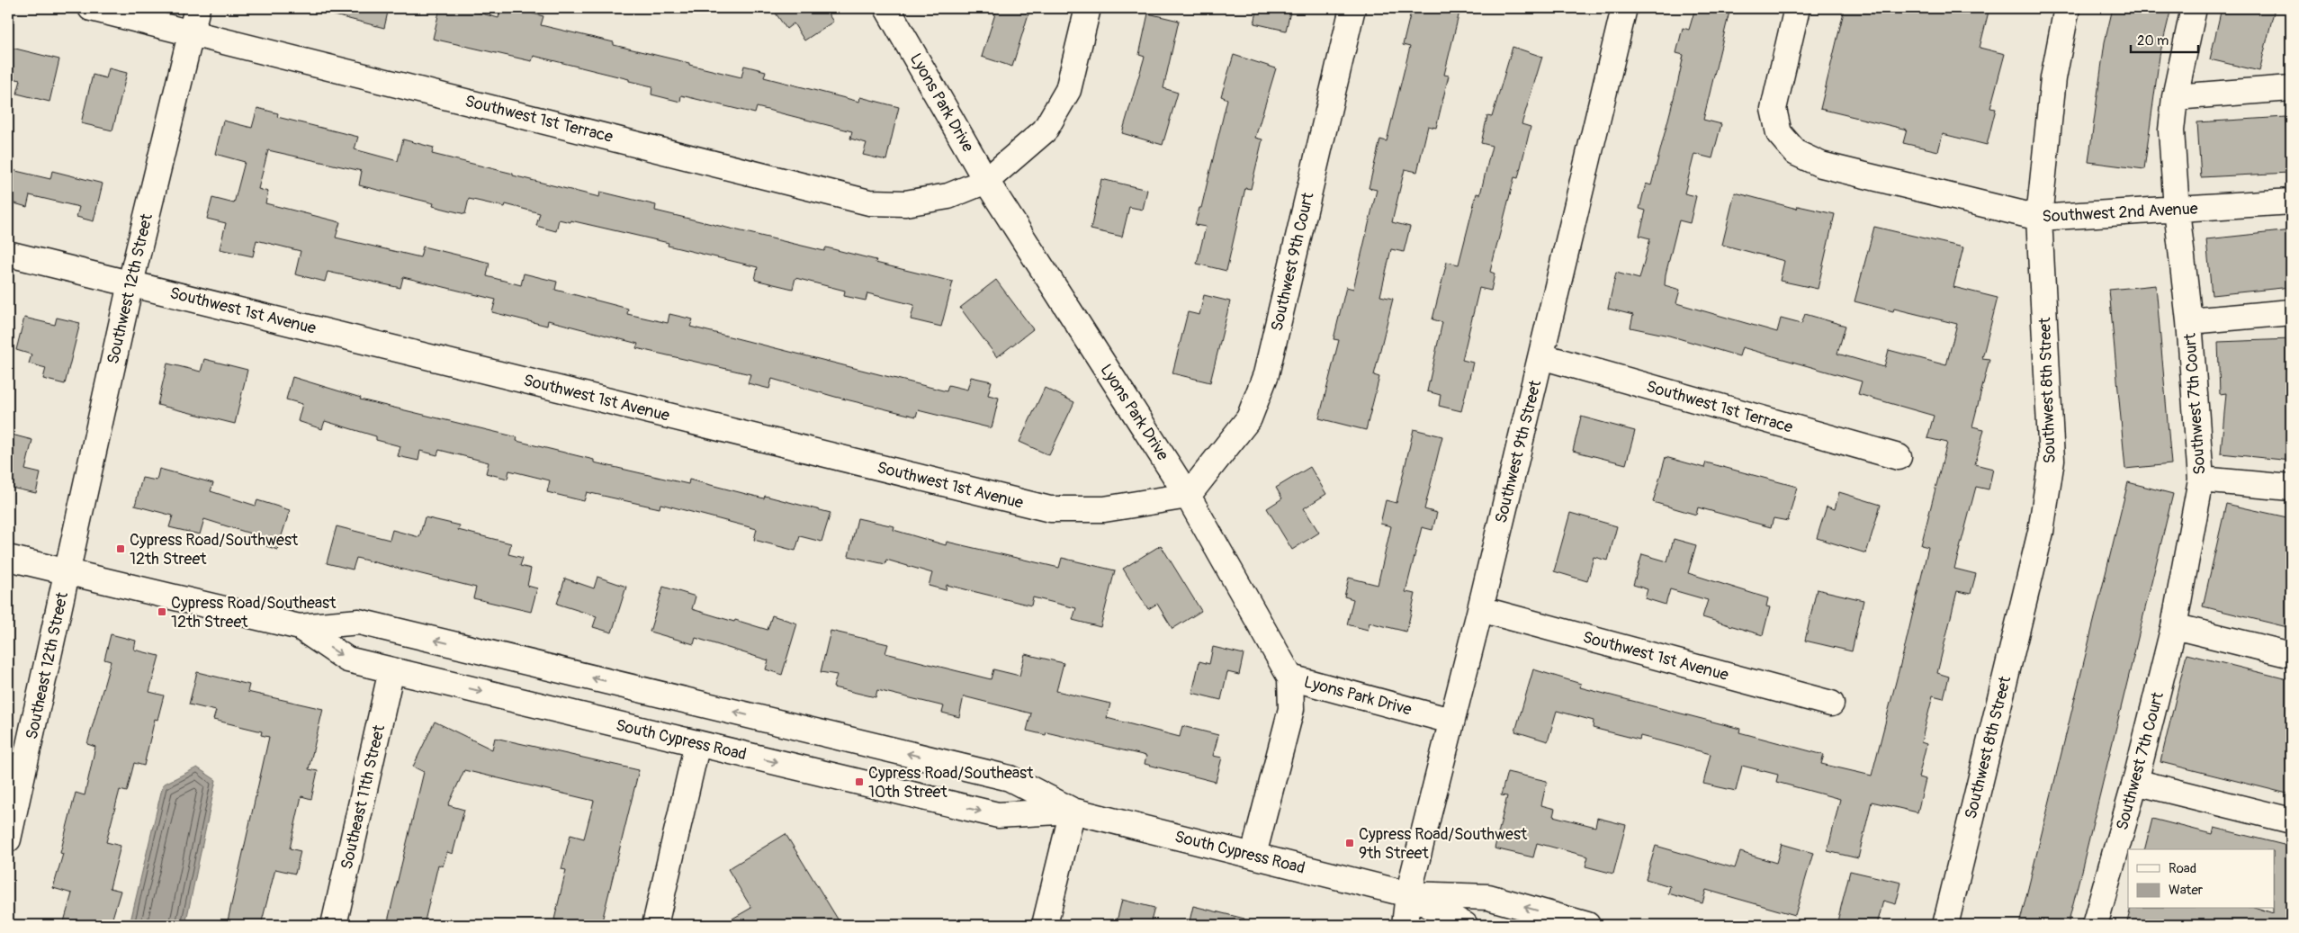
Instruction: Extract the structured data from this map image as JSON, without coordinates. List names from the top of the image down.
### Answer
{
  "streets": {
    "street": [
      "Lyons Park Drive",
      "Southwest 1st Terrace",
      "Southwest 2nd Avenue",
      "Southwest 9th Court",
      "Southwest 12th Street",
      "Southwest 1st Avenue",
      "Southwest 8th Street",
      "Southwest 7th Court",
      "Southwest 9th Street",
      "Southeast 12th Street",
      "South Cypress Road",
      "Southeast 11th Street"
    ]
  },
  "crossings": [
    ["Lyons Park Drive", "Southwest 1st Terrace"],
    ["Lyons Park Drive", "Southwest 9th Court"],
    ["Lyons Park Drive", "Southwest 1st Avenue"],
    ["Lyons Park Drive", "Southwest 9th Street"],
    ["Southwest 1st Terrace", "Southwest 12th Street"],
    ["Southwest 1st Terrace", "Southwest 9th Street"],
    ["Southwest 2nd Avenue", "Southwest 8th Street"],
    ["Southwest 2nd Avenue", "Southwest 7th Court"],
    ["Southwest 9th Court", "Southwest 1st Avenue"],
    ["Southwest 12th Street", "Southwest 1st Avenue"],
    ["Southwest 12th Street", "Southeast 12th Street"],
    ["Southwest 12th Street", "South Cypress Road"],
    ["Southwest 1st Avenue", "Southwest 9th Street"],
    ["Southwest 9th Street", "South Cypress Road"],
    ["Southeast 12th Street", "South Cypress Road"],
    ["South Cypress Road", "Southeast 11th Street"]
  ],
  "places": {
    "transit": [
      "Cypress Road/Southwest 12th Street",
      "Cypress Road/Southeast 12th Street",
      "Cypress Road/Southeast 10th Street",
      "Cypress Road/Southwest 9th Street"
    ]
  },
  "legend": ["Road", "Water"],
  "scale_bar": "20 m"
}
